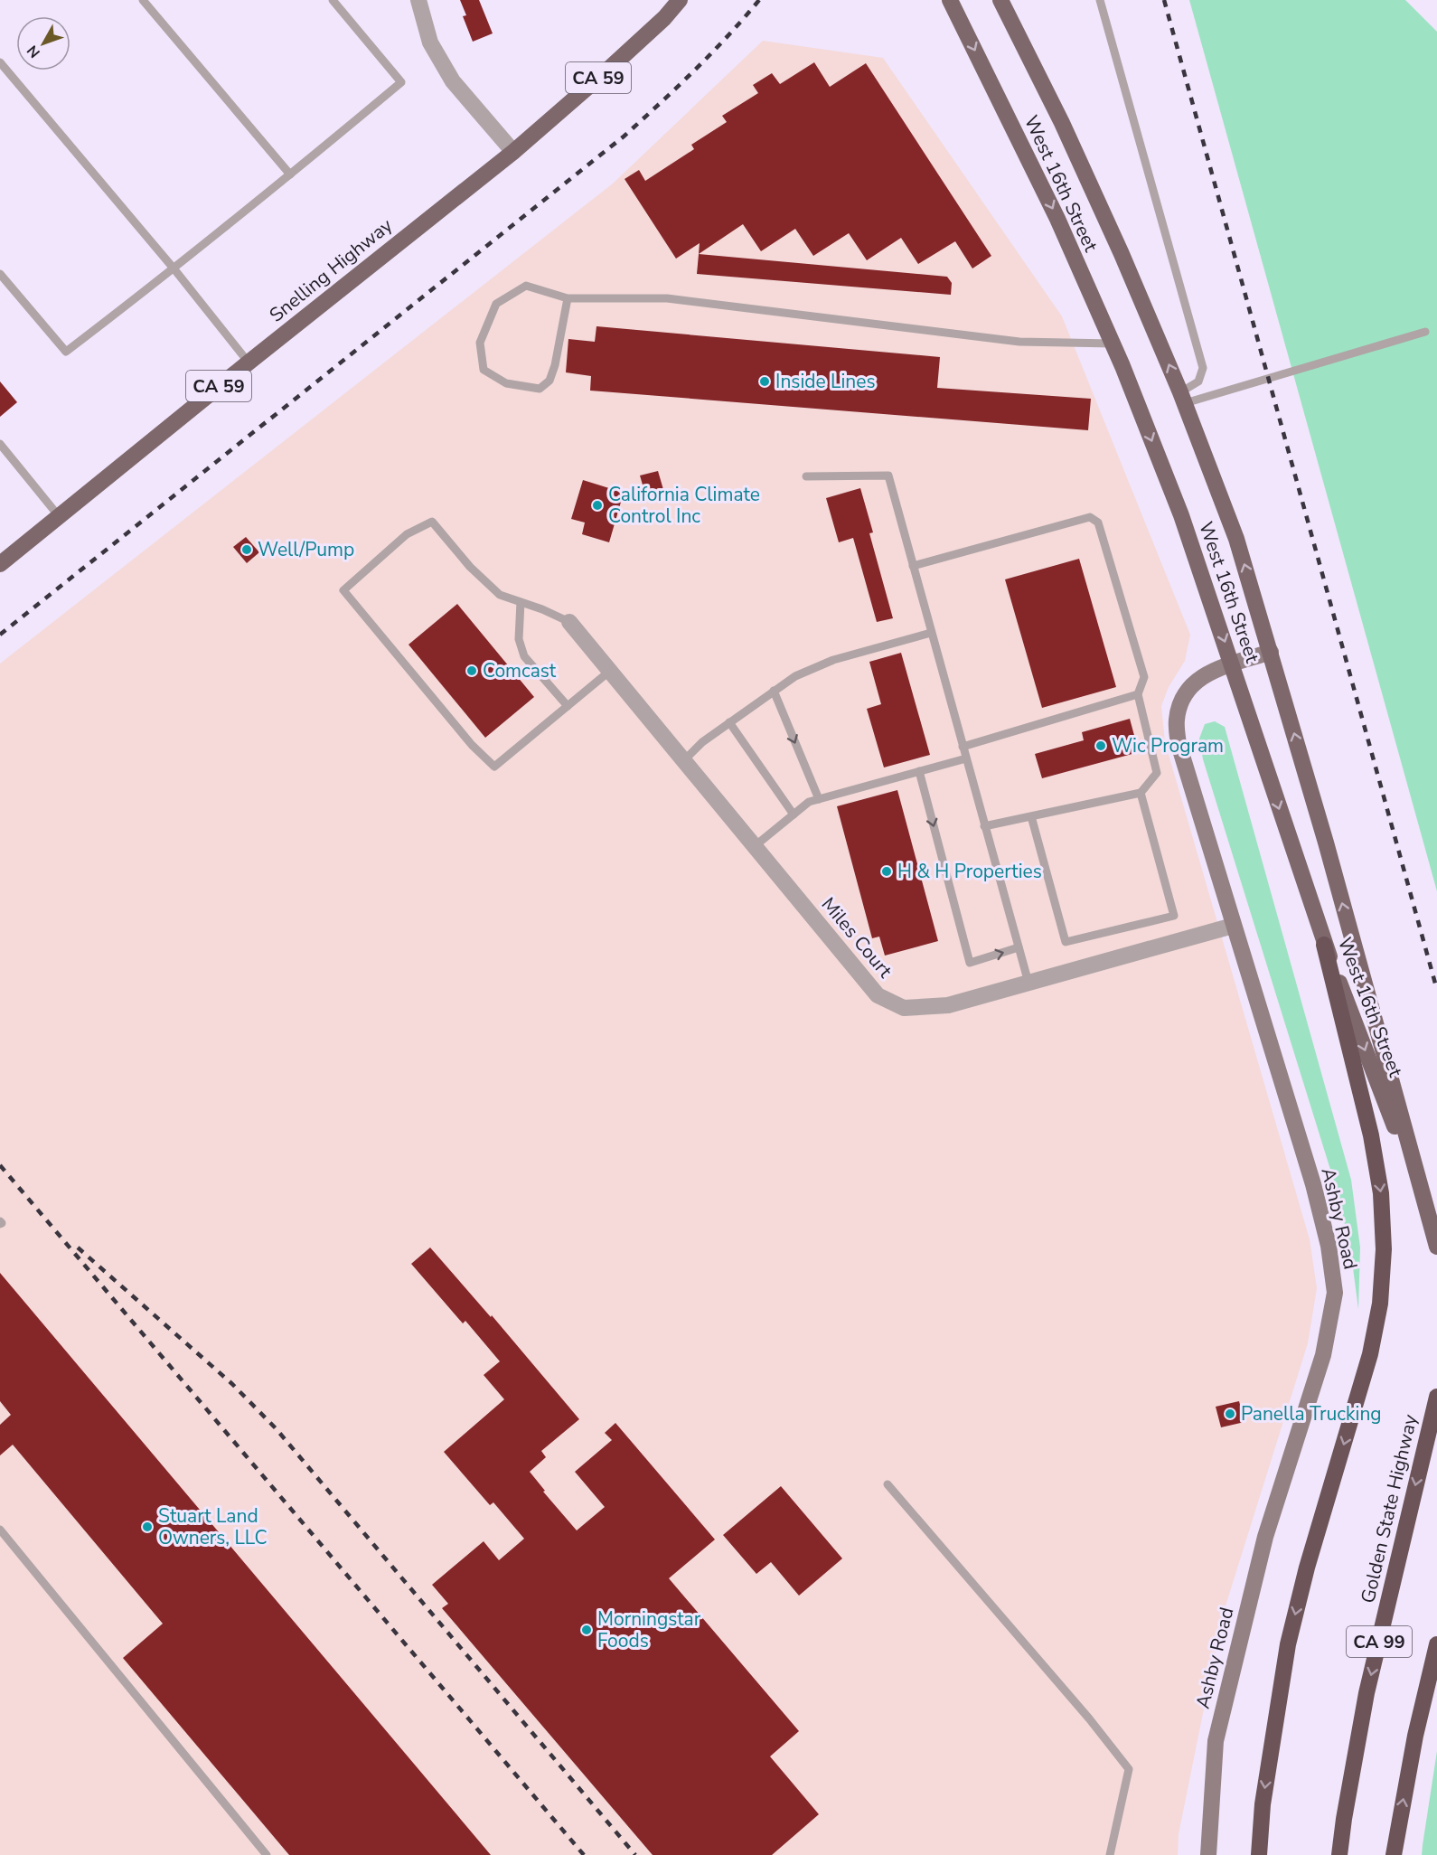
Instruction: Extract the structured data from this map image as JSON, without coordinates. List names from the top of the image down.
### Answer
{
  "streets": {
    "highway": ["Golden State Highway", "CA 99"],
    "main road": [
      "CA 59",
      "West 16th Street",
      "Snelling Highway",
      "Ashby Road"
    ],
    "street": ["Miles Court"]
  },
  "crossings": [
    ["West 16th Street", "Ashby Road"],
    ["Miles Court", "Ashby Road"]
  ],
  "places": [
    "Inside Lines",
    "California Climate Control Inc",
    "Well/Pump",
    "Comcast",
    "Wic Program",
    "H & H Properties",
    "Panella Trucking",
    "Stuart Land Owners, LLC",
    "Morningstar Foods"
  ],
  "north": "bottom left"
}
